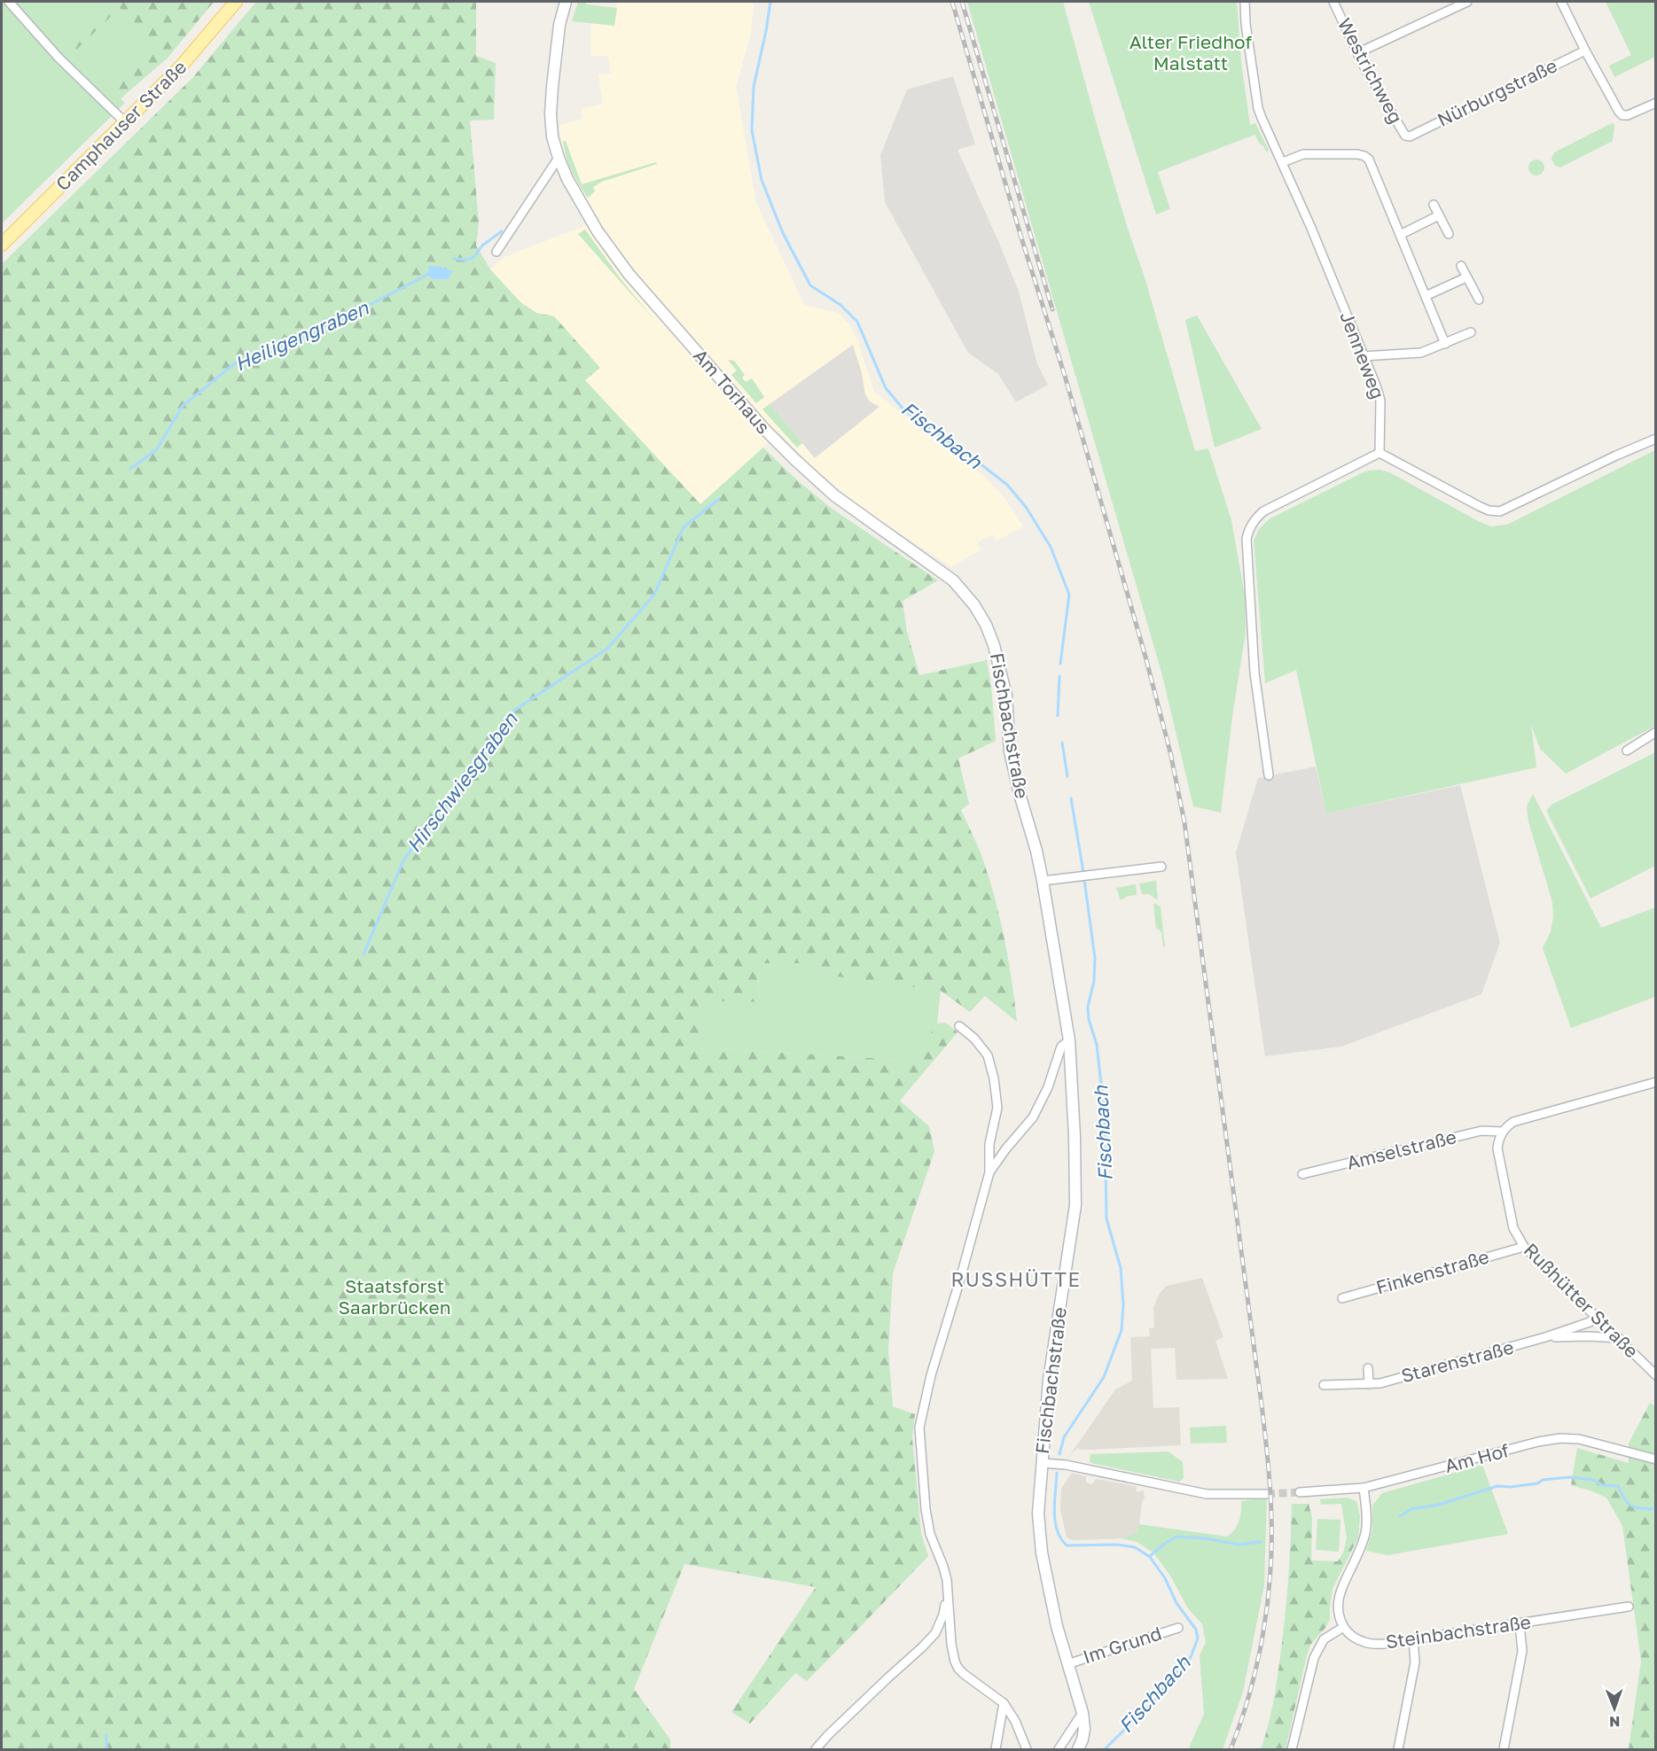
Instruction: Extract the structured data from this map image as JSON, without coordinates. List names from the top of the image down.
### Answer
{
  "streets": {
    "main road": ["Camphauser Straße", "Am Torhaus", "Fischbachstraße"],
    "street": [
      "Westrichweg",
      "Nürburgstraße",
      "Jenneweg",
      "Amselstraße",
      "Finkenstraße",
      "Rußhütter Straße",
      "Starenstraße",
      "Am Hof",
      "Steinbachstraße",
      "Im Grund"
    ]
  },
  "crossings": [
    ["Westrichweg", "Nürburgstraße"],
    ["Am Torhaus", "Fischbachstraße"],
    ["Fischbachstraße", "Im Grund"],
    ["Amselstraße", "Rußhütter Straße"],
    ["Finkenstraße", "Rußhütter Straße"],
    ["Rußhütter Straße", "Starenstraße"]
  ],
  "districts": ["RUSSHÜTTE"],
  "water": ["Heiligengraben", "Fischbach", "Hirschwiesgraben"],
  "parks": ["Alter Friedhof Malstatt", "Staatsforst Saarbrücken"],
  "north": "bottom"
}
